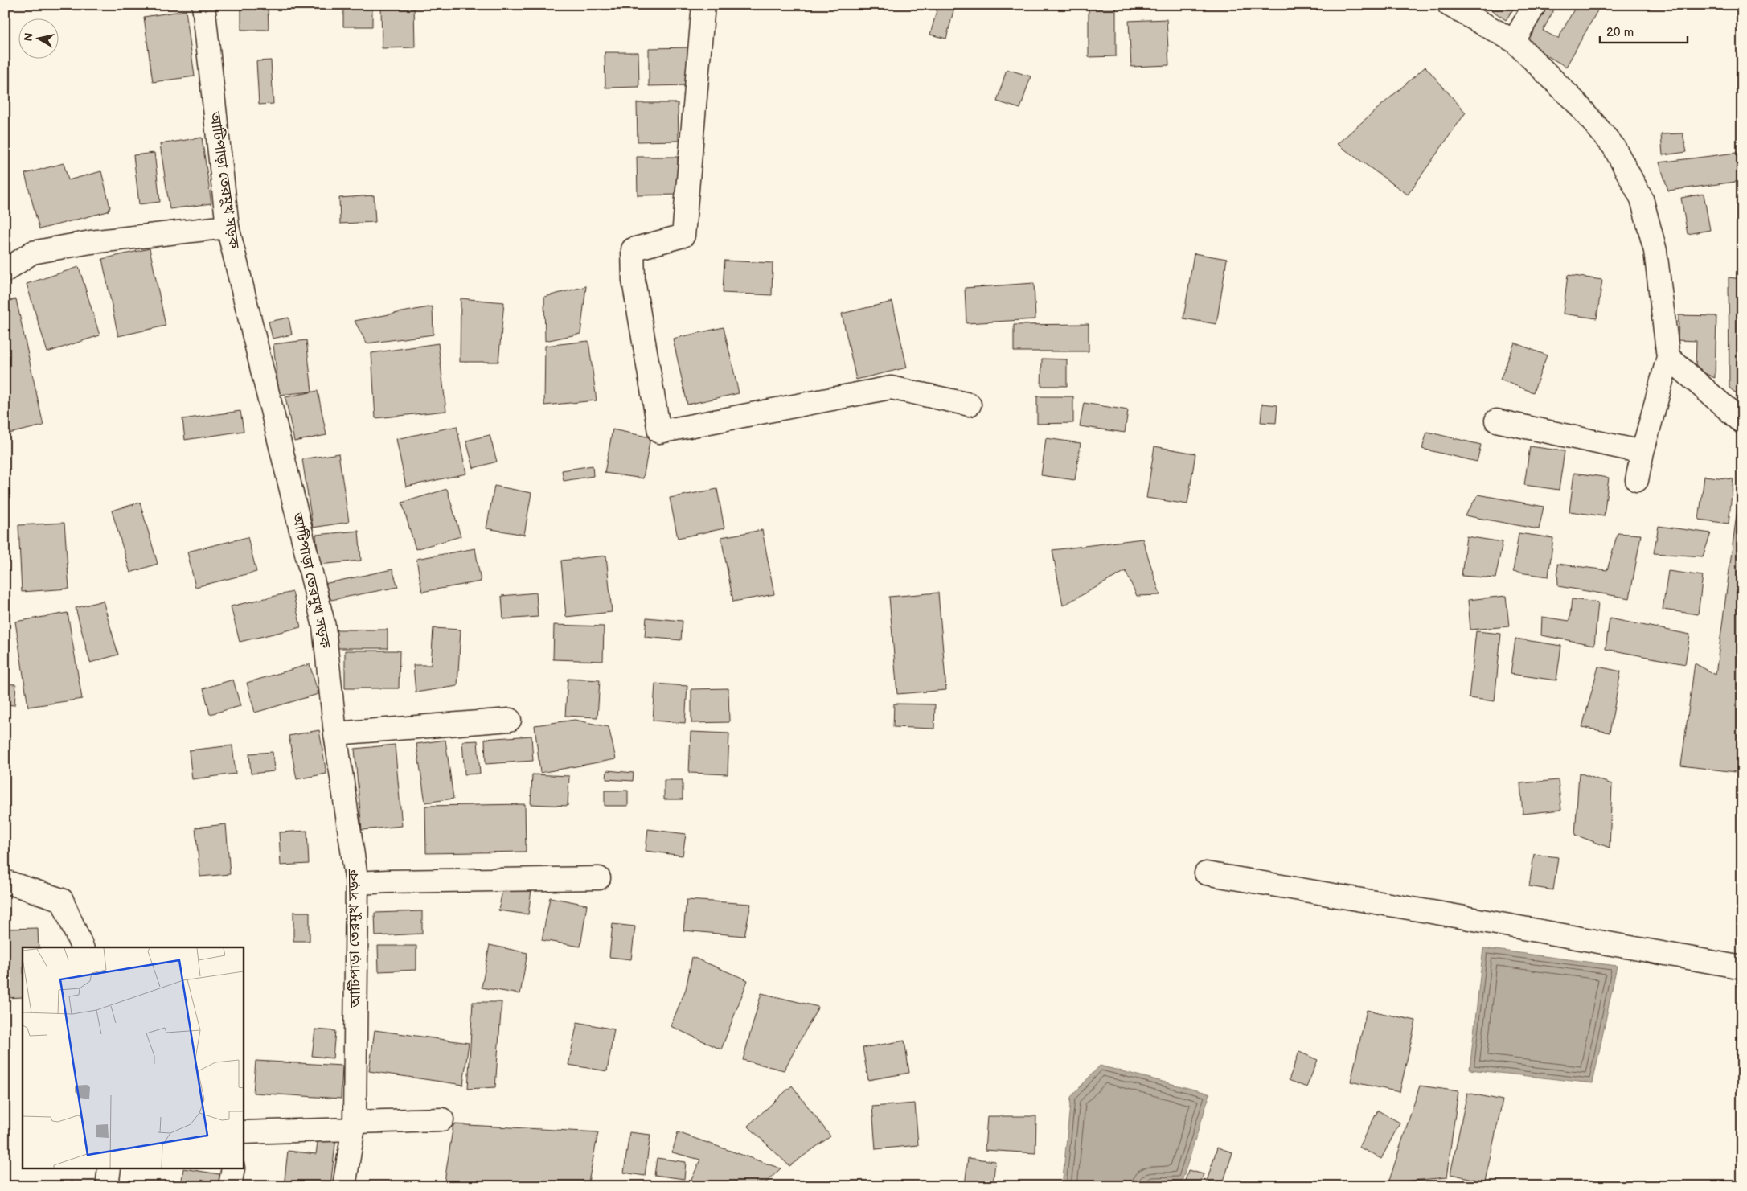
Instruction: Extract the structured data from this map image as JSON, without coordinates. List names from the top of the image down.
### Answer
{
  "streets": {
    "street": ["আটিপাড়া তেরমুখ সড়ক"]
  },
  "scale_bar": "20 m",
  "north": "left"
}
